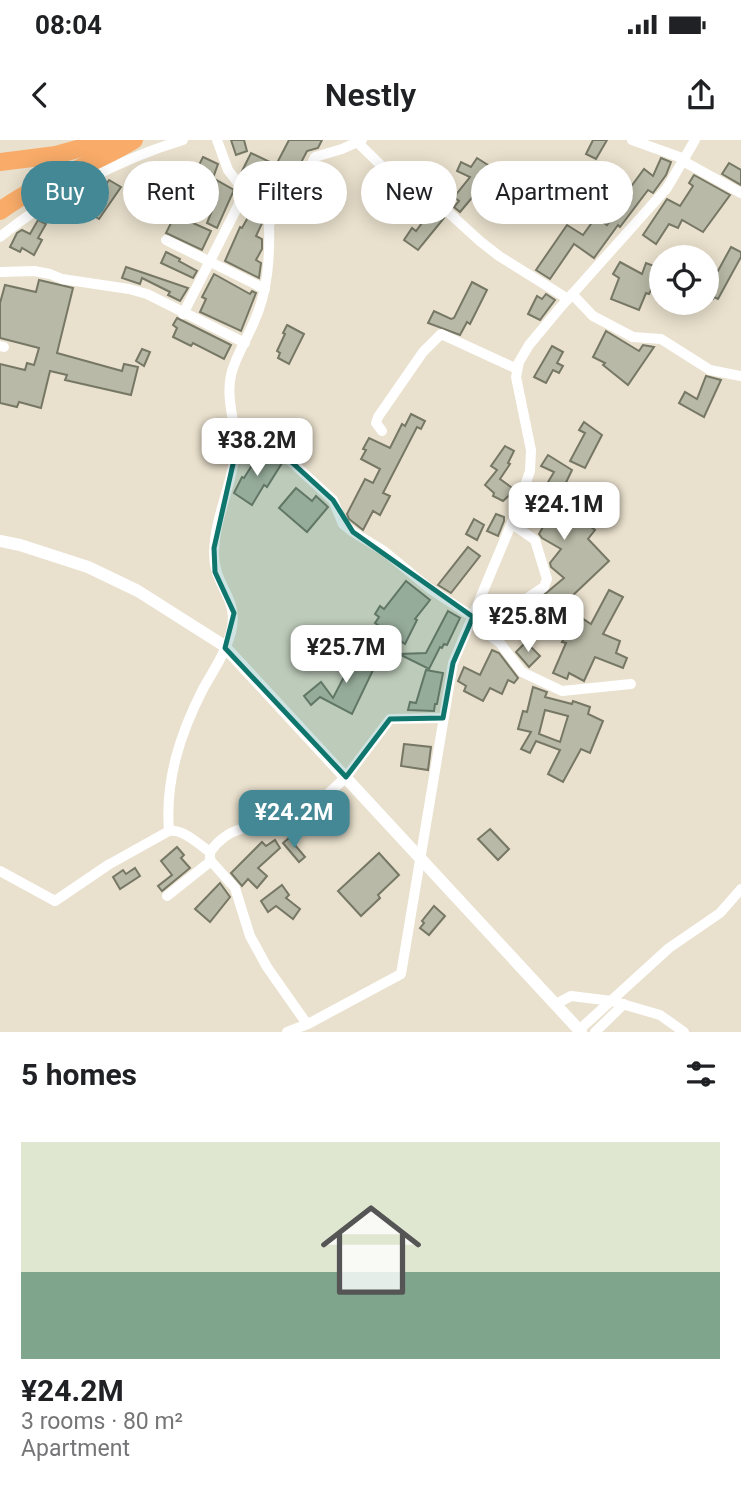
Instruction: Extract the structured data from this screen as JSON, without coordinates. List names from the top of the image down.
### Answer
{
  "page": {
    "status": "08:04",
    "header": "Nestly",
    "chip": [
      "Buy",
      "Rent",
      "Filters",
      "New",
      "Apartment"
    ],
    "price": [
      "¥38.2M",
      "¥24.1M",
      "¥25.8M",
      "¥25.7M",
      "¥24.2M"
    ],
    "heading": "5 homes",
    "list": [
      {
        "name": "¥24.2M",
        "note": "3 rooms · 80 m² · Apartment"
      }
    ]
  }
}
